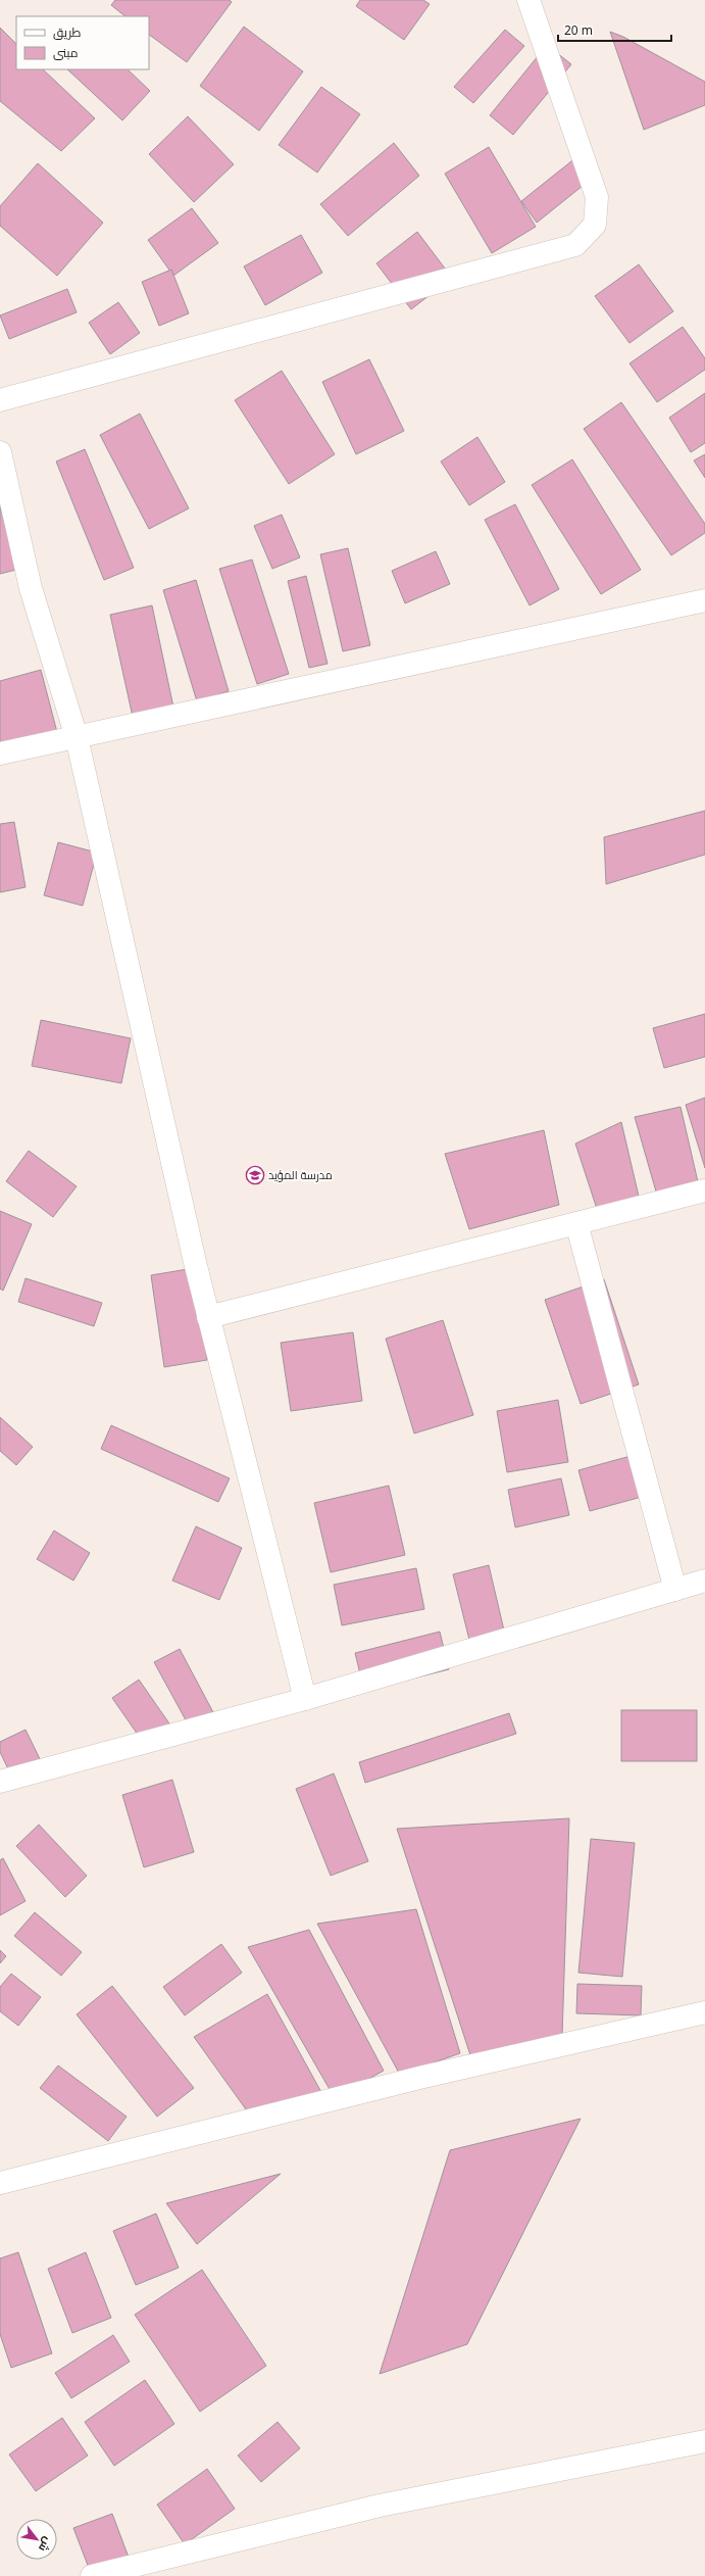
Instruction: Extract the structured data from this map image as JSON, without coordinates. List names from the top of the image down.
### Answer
{
  "places": {
    "school or university": ["مدرسة المؤيد"]
  },
  "legend": ["طريق", "مبنى"],
  "scale_bar": "20 m",
  "north": "bottom right"
}
